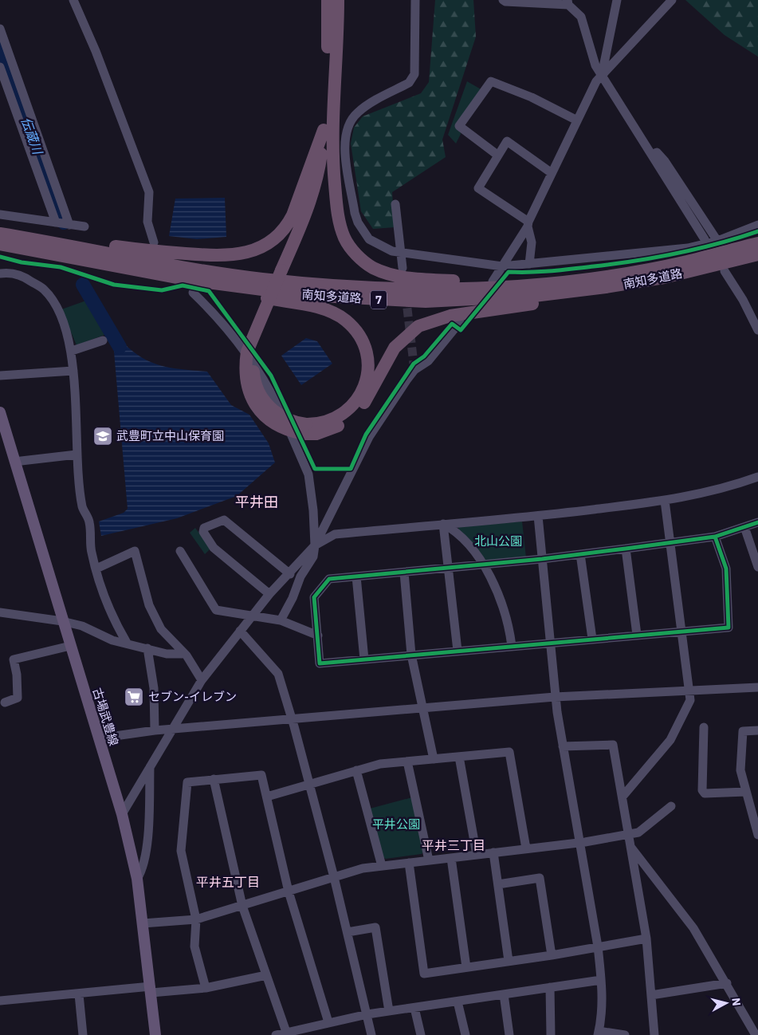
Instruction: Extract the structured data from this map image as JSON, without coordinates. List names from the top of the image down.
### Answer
{
  "streets": {
    "highway": ["南知多道路", "7"],
    "main road": ["古場武豊線"]
  },
  "districts": ["平井田", "平井三丁目", "平井五丁目"],
  "water": ["伝蔵川"],
  "parks": ["北山公園", "平井公園"],
  "places": {
    "school or university": ["武豊町立中山保育園"],
    "supermarket": ["セブン-イレブン"]
  },
  "north": "right"
}
